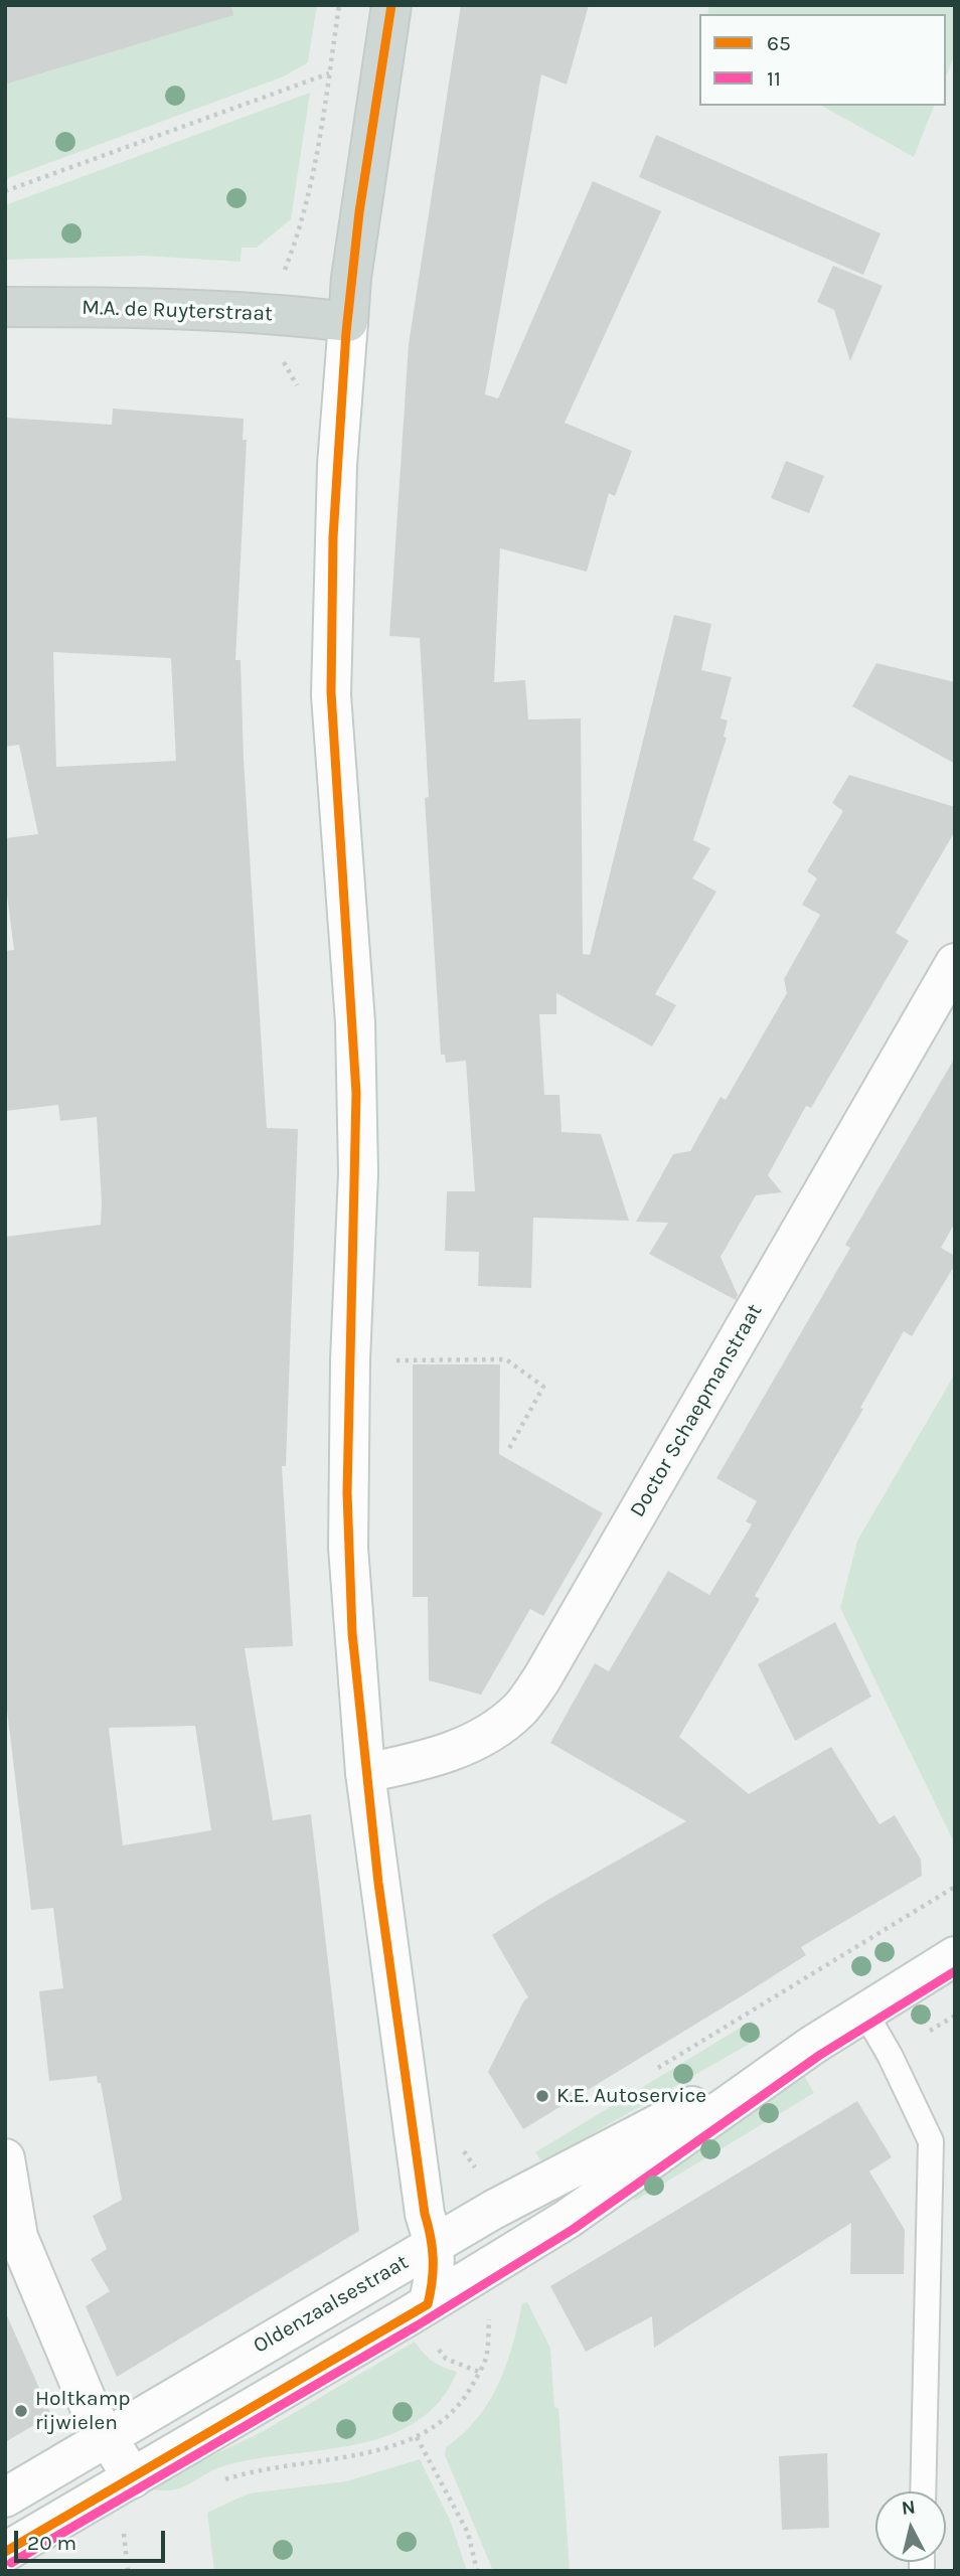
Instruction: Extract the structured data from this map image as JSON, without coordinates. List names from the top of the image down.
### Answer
{
  "streets": {
    "main road": ["M.A. de Ruyterstraat", "Doctor Schaepmanstraat", "Oldenzaalsestraat"]
  },
  "places": ["K.E. Autoservice", "Holtkamp rijwielen"],
  "lines": ["transit line 65", "transit line 11"],
  "legend": ["65", "11"],
  "scale_bar": "20 m",
  "north": "top"
}
